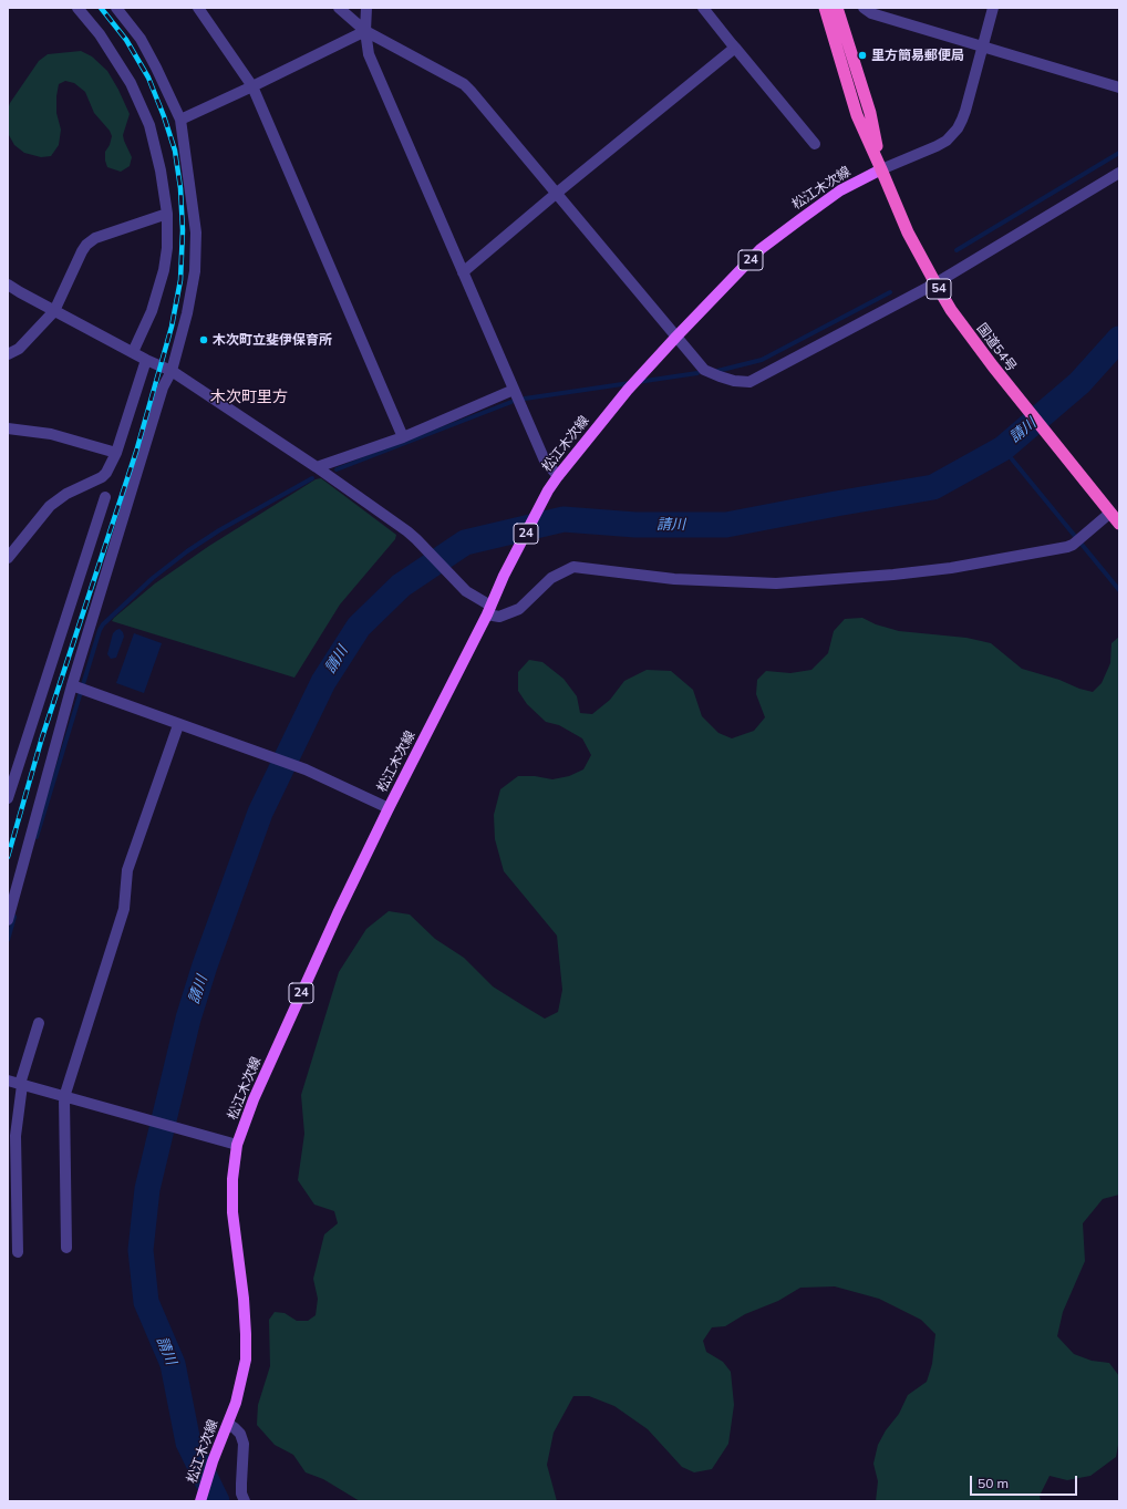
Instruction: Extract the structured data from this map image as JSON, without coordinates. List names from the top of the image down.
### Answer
{
  "streets": {
    "highway": ["54", "国道54号"],
    "main road": ["松江木次線", "24"]
  },
  "crossings": [
    ["松江木次線", "国道54号"]
  ],
  "districts": ["木次町里方"],
  "water": ["請川"],
  "places": ["里方簡易郵便局", "木次町立斐伊保育所"],
  "scale_bar": "50 m"
}
